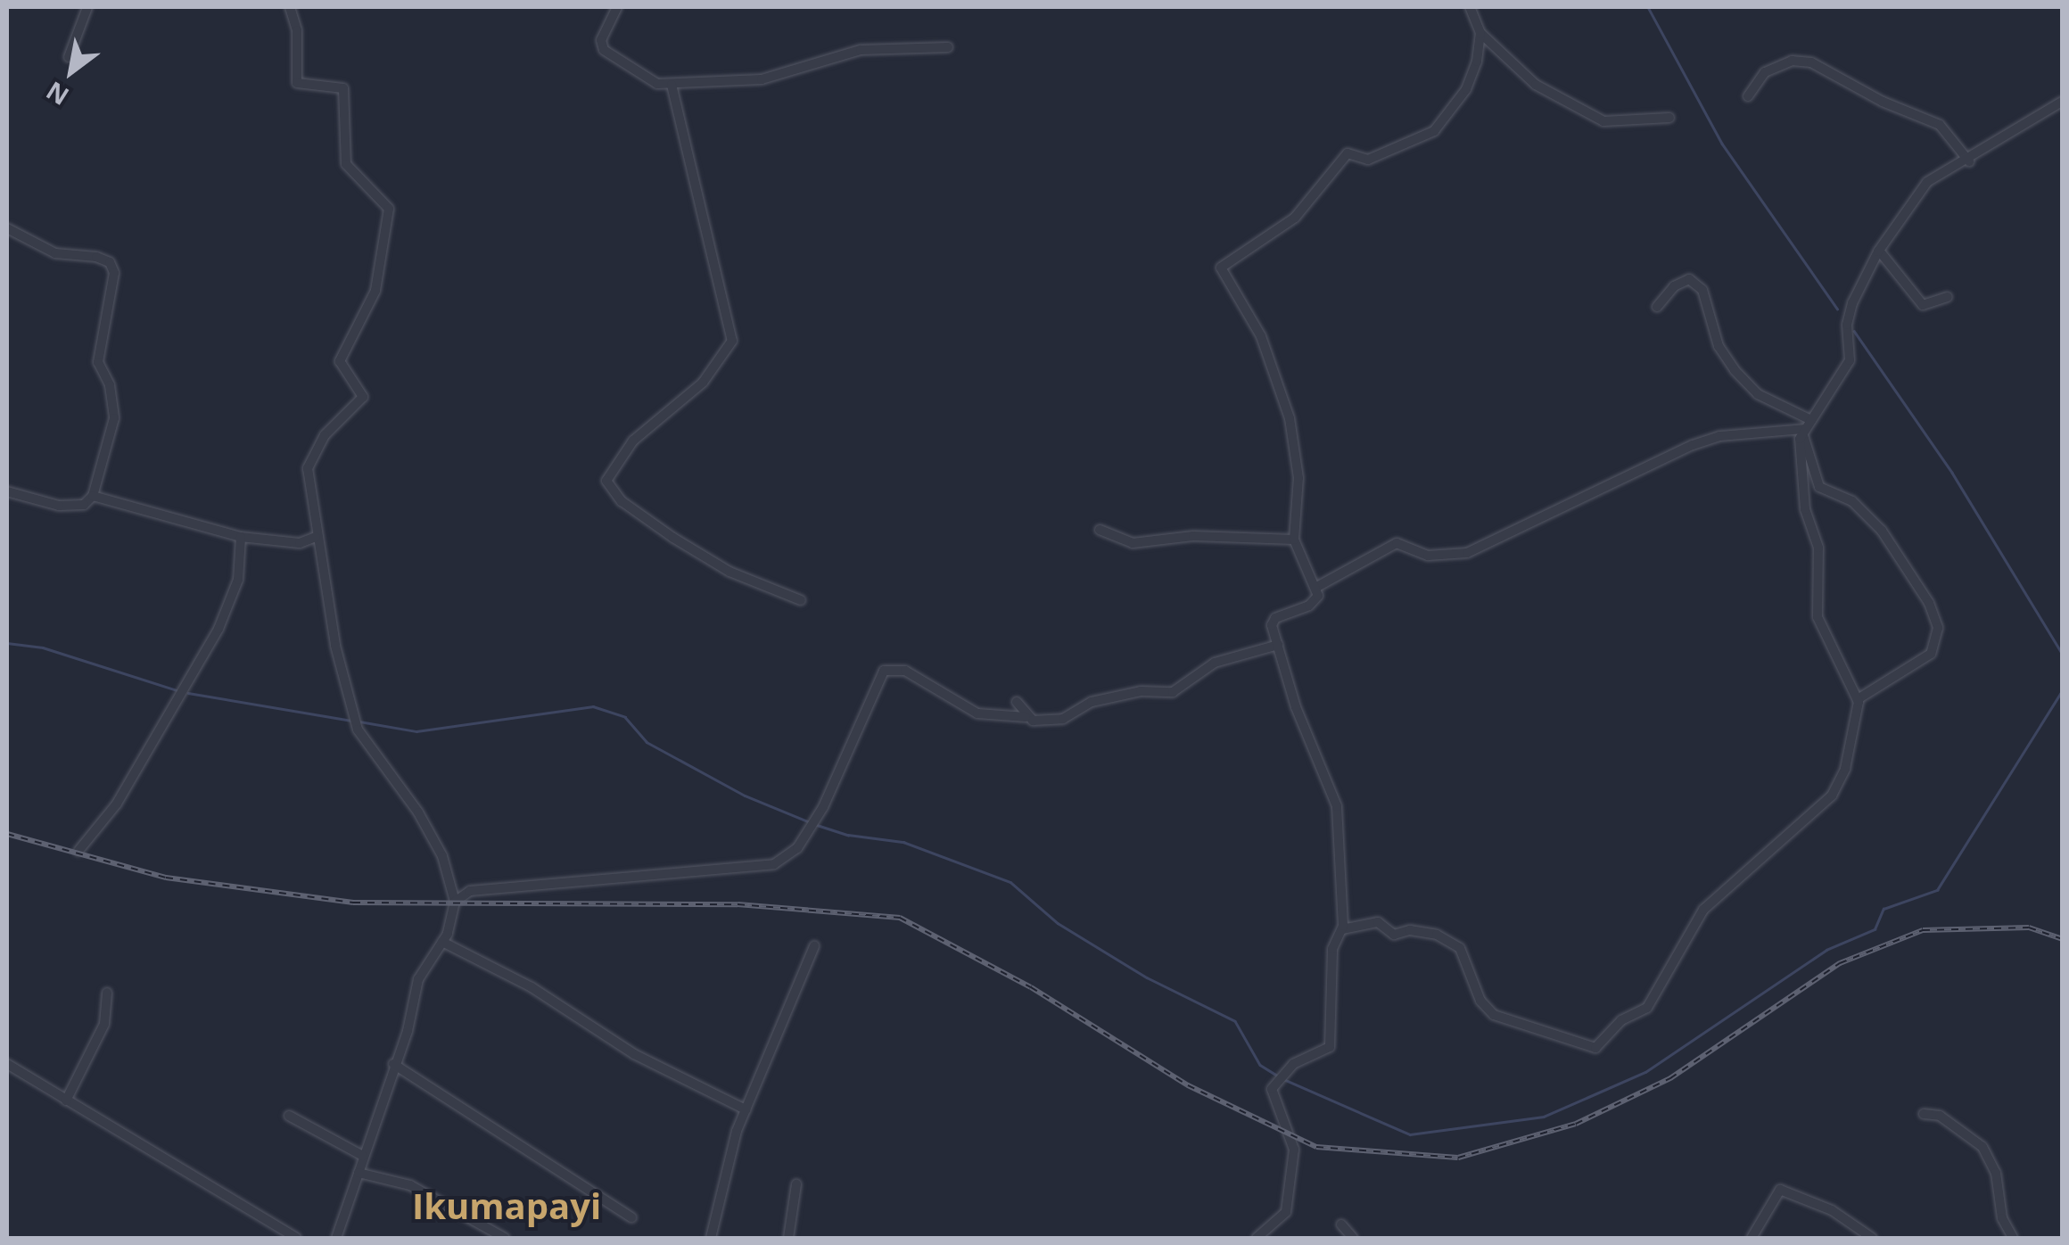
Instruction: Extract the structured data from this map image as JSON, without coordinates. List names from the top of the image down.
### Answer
{
  "districts": ["Ikumapayi"],
  "north": "bottom left"
}
